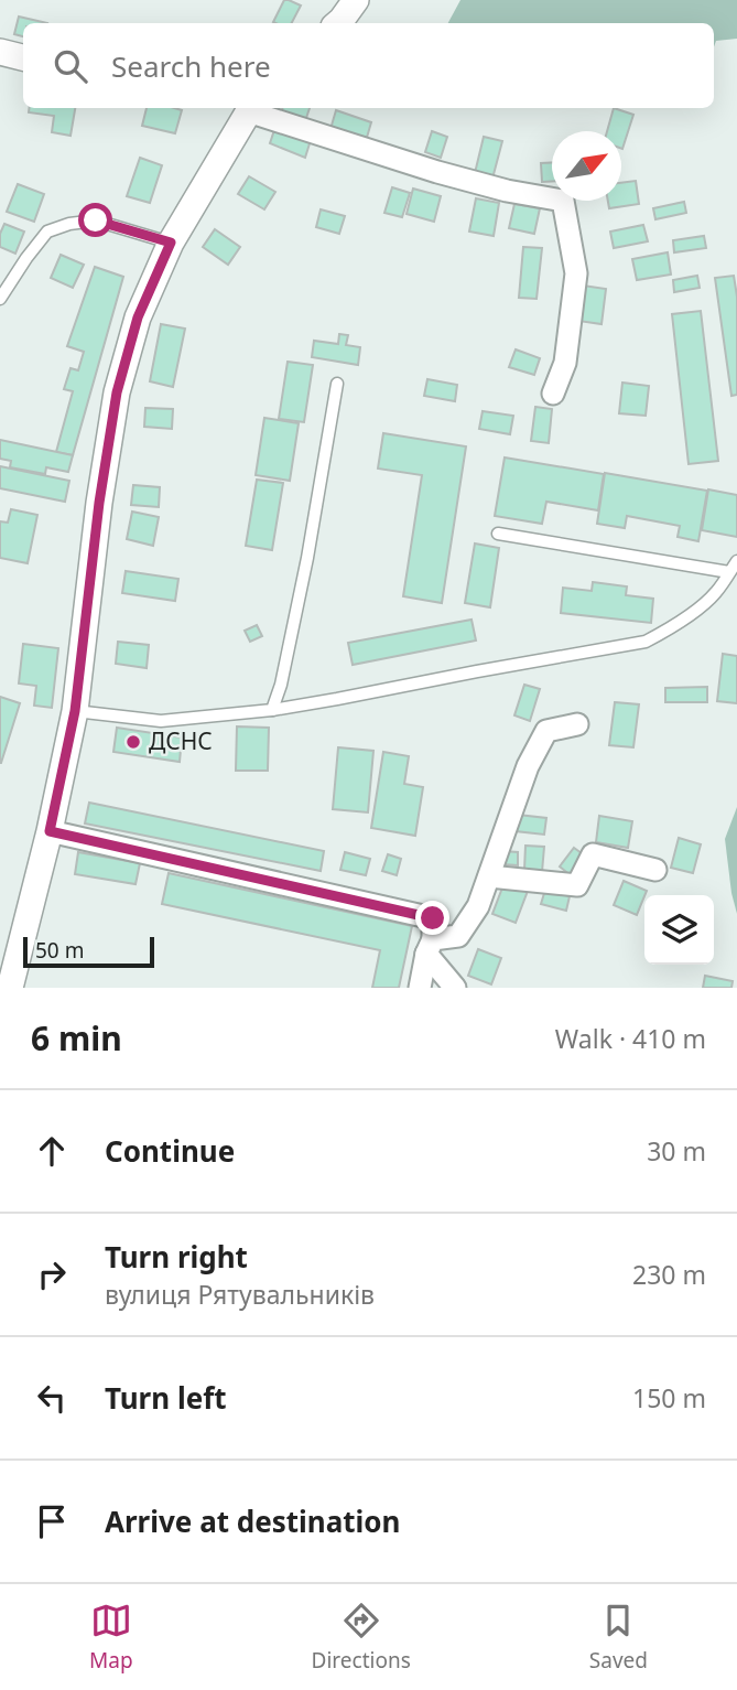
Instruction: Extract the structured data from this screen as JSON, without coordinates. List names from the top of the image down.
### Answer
{
  "places": ["ДСНС"],
  "scale_bar": "50 m",
  "north": "top right",
  "page": {
    "search": "Search here",
    "scale": "50 m",
    "heading": ["6 min", "Walk · 410 m"],
    "list": [
      ["Continue", "30 m"],
      ["Turn right", "вулиця Рятувальників", "230 m"],
      ["Turn left", "150 m"],
      "Arrive at destination"
    ],
    "nav": ["Map", "Directions", "Saved"]
  }
}
